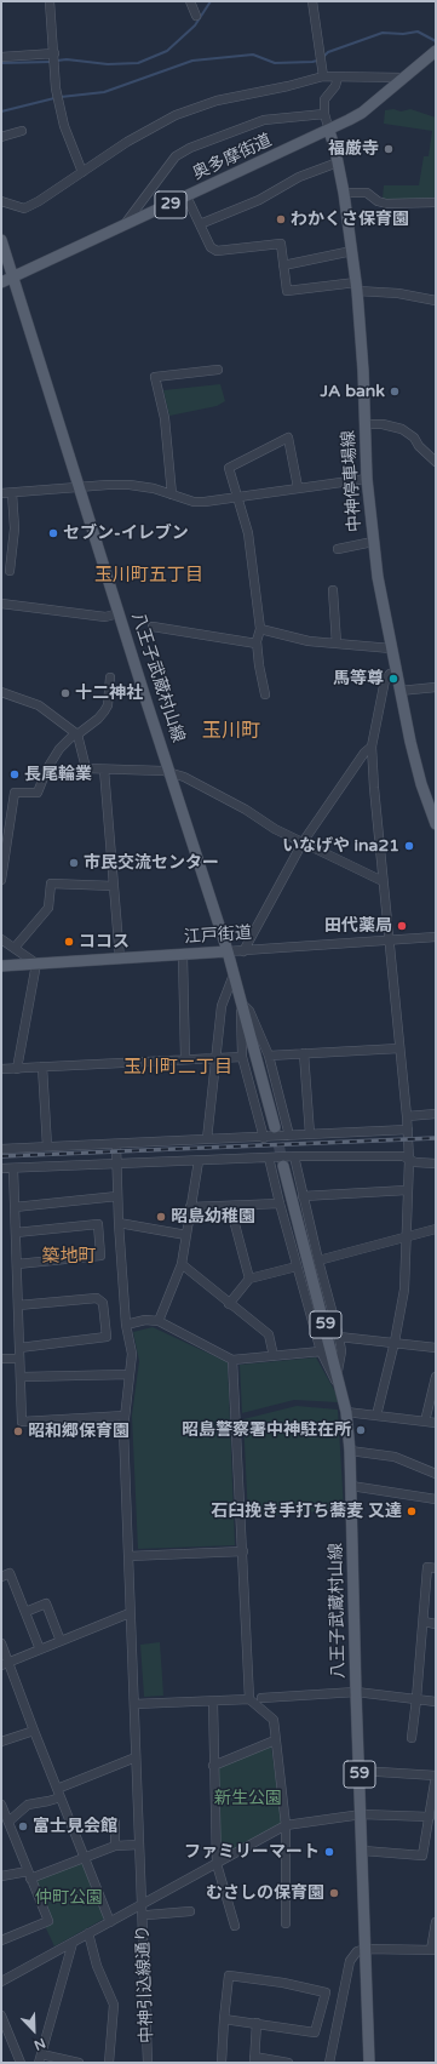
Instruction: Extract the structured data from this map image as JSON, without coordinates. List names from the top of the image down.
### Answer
{
  "streets": {
    "main road": [
      "奥多摩街道",
      "29",
      "中神停車場線",
      "八王子武蔵村山線",
      "江戸街道",
      "59"
    ],
    "street": ["中神引込線通り"]
  },
  "crossings": [
    ["奥多摩街道", "中神停車場線"],
    ["奥多摩街道", "八王子武蔵村山線"],
    ["八王子武蔵村山線", "江戸街道"]
  ],
  "districts": [
    "玉川町五丁目",
    "玉川町",
    "玉川町二丁目",
    "築地町"
  ],
  "parks": ["新生公園", "仲町公園"],
  "places": [
    "福厳寺",
    "わかくさ保育園",
    "JA bank",
    "セブン-イレブン",
    "馬等尊",
    "十二神社",
    "長尾輪業",
    "いなげや ina21",
    "市民交流センター",
    "田代薬局",
    "ココス",
    "昭島幼稚園",
    "昭島警察署中神駐在所",
    "昭和郷保育園",
    "石臼挽き手打ち蕎麦 又達",
    "富士見会館",
    "ファミリーマート",
    "むさしの保育園"
  ],
  "north": "bottom right"
}
